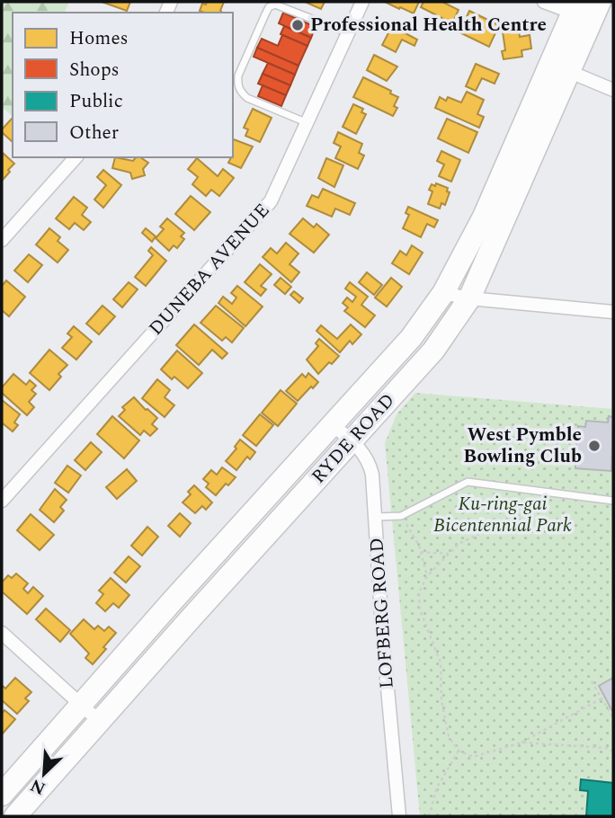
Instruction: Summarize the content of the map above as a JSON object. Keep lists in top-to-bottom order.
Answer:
{
  "streets": {
    "highway": ["RYDE ROAD"],
    "street": ["DUNEBA AVENUE", "LOFBERG ROAD"]
  },
  "crossings": [
    ["RYDE ROAD", "LOFBERG ROAD"]
  ],
  "parks": ["Ku-ring-gai Bicentennial Park"],
  "places": ["Professional Health Centre", "West Pymble Bowling Club"],
  "legend": [
    "Homes",
    "Shops",
    "Public",
    "Other"
  ],
  "north": "bottom left"
}
